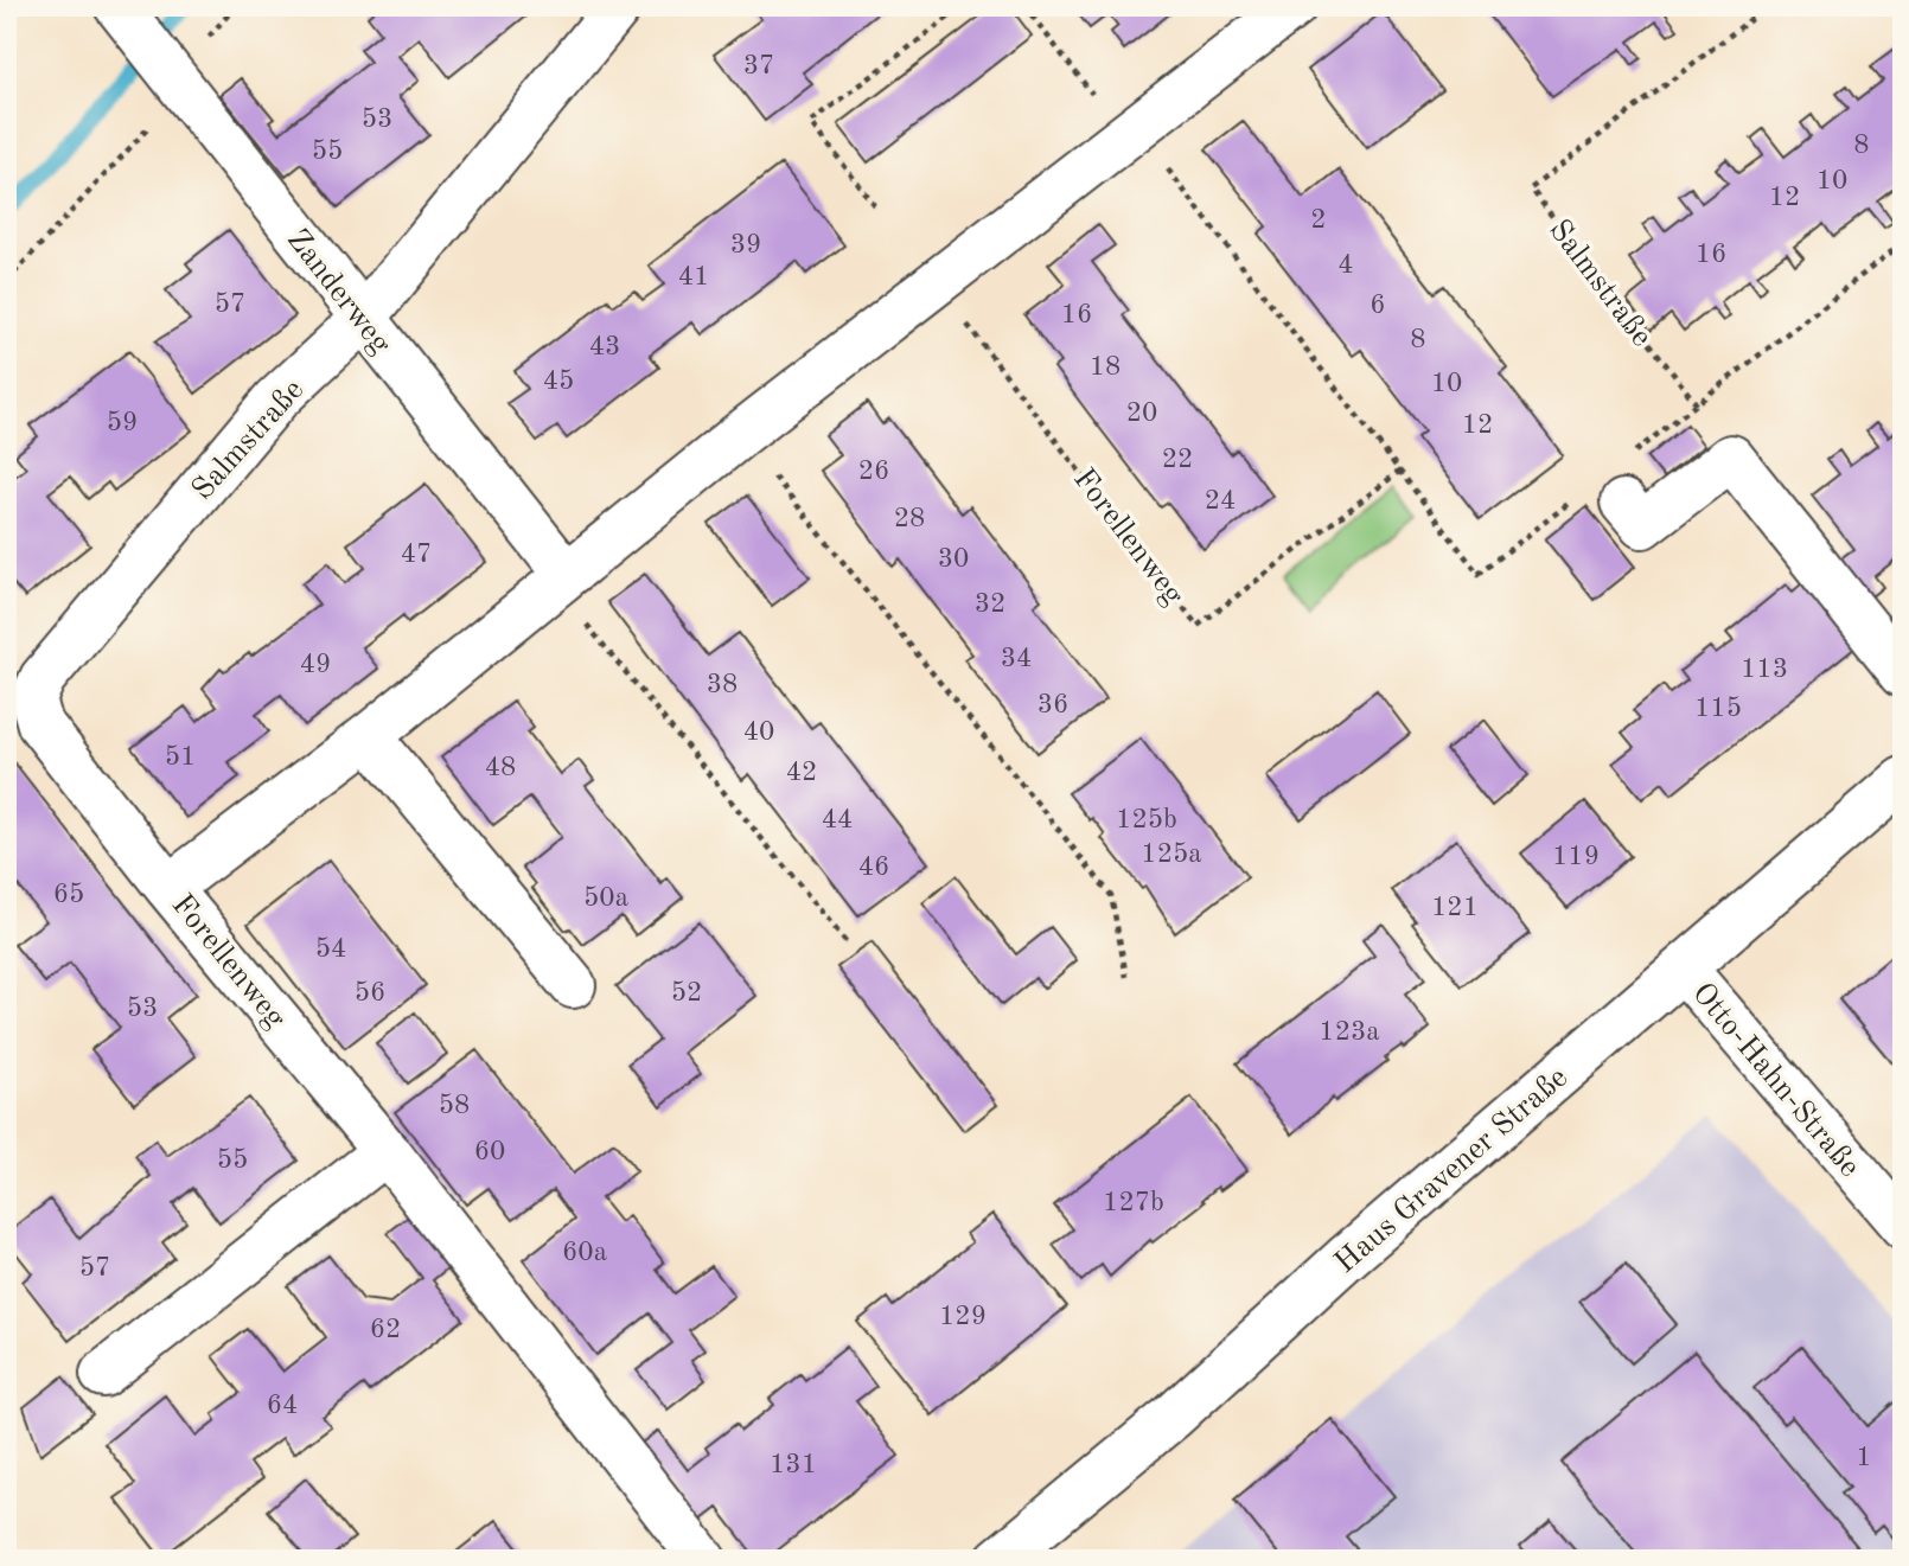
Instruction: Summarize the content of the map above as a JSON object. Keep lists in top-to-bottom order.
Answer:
{
  "streets": {
    "street": [
      "Salmstraße",
      "Zanderweg",
      "Forellenweg",
      "Otto-Hahn-Straße",
      "Haus Gravener Straße"
    ]
  },
  "crossings": [
    ["Salmstraße", "Zanderweg"],
    ["Salmstraße", "Forellenweg"],
    ["Zanderweg", "Forellenweg"],
    ["Otto-Hahn-Straße", "Haus Gravener Straße"]
  ],
  "house_numbers": [
    "37",
    "53",
    "8",
    "55",
    "10",
    "12",
    "2",
    "39",
    "16",
    "4",
    "41",
    "57",
    "6",
    "16",
    "8",
    "43",
    "18",
    "45",
    "10",
    "20",
    "59",
    "12",
    "22",
    "26",
    "24",
    "28",
    "47",
    "30",
    "32",
    "34",
    "49",
    "113",
    "38",
    "36",
    "115",
    "40",
    "51",
    "48",
    "42",
    "44",
    "125b",
    "125a",
    "119",
    "46",
    "65",
    "50a",
    "121",
    "54",
    "56",
    "52",
    "53",
    "123a",
    "58",
    "60",
    "55",
    "127b",
    "60a",
    "57",
    "129",
    "62",
    "64",
    "1",
    "131"
  ]
}
